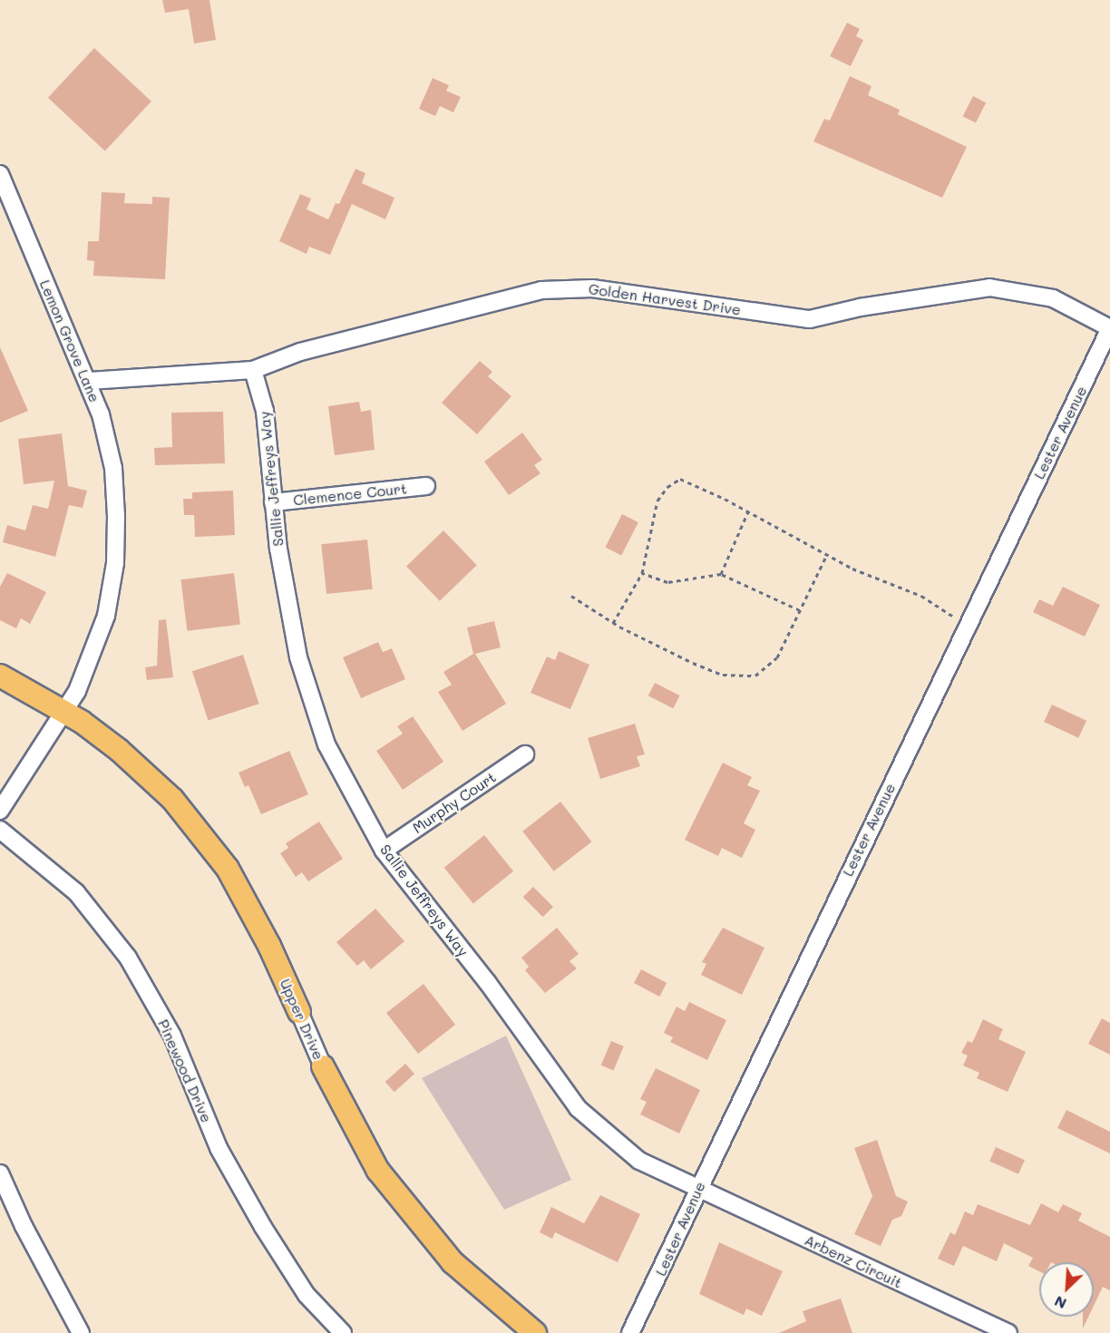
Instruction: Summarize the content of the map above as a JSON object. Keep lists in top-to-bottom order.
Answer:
{
  "streets": {
    "main road": ["Upper Drive"],
    "street": [
      "Golden Harvest Drive",
      "Lemon Grove Lane",
      "Lester Avenue",
      "Sallie Jeffreys Way",
      "Clemence Court",
      "Murphy Court",
      "Pinewood Drive",
      "Arbenz Circuit"
    ]
  },
  "crossings": [
    ["Golden Harvest Drive", "Lemon Grove Lane"],
    ["Golden Harvest Drive", "Lester Avenue"],
    ["Golden Harvest Drive", "Sallie Jeffreys Way"],
    ["Lemon Grove Lane", "Upper Drive"],
    ["Lester Avenue", "Sallie Jeffreys Way"],
    ["Lester Avenue", "Arbenz Circuit"],
    ["Sallie Jeffreys Way", "Clemence Court"],
    ["Sallie Jeffreys Way", "Murphy Court"],
    ["Sallie Jeffreys Way", "Arbenz Circuit"]
  ],
  "north": "bottom left"
}
